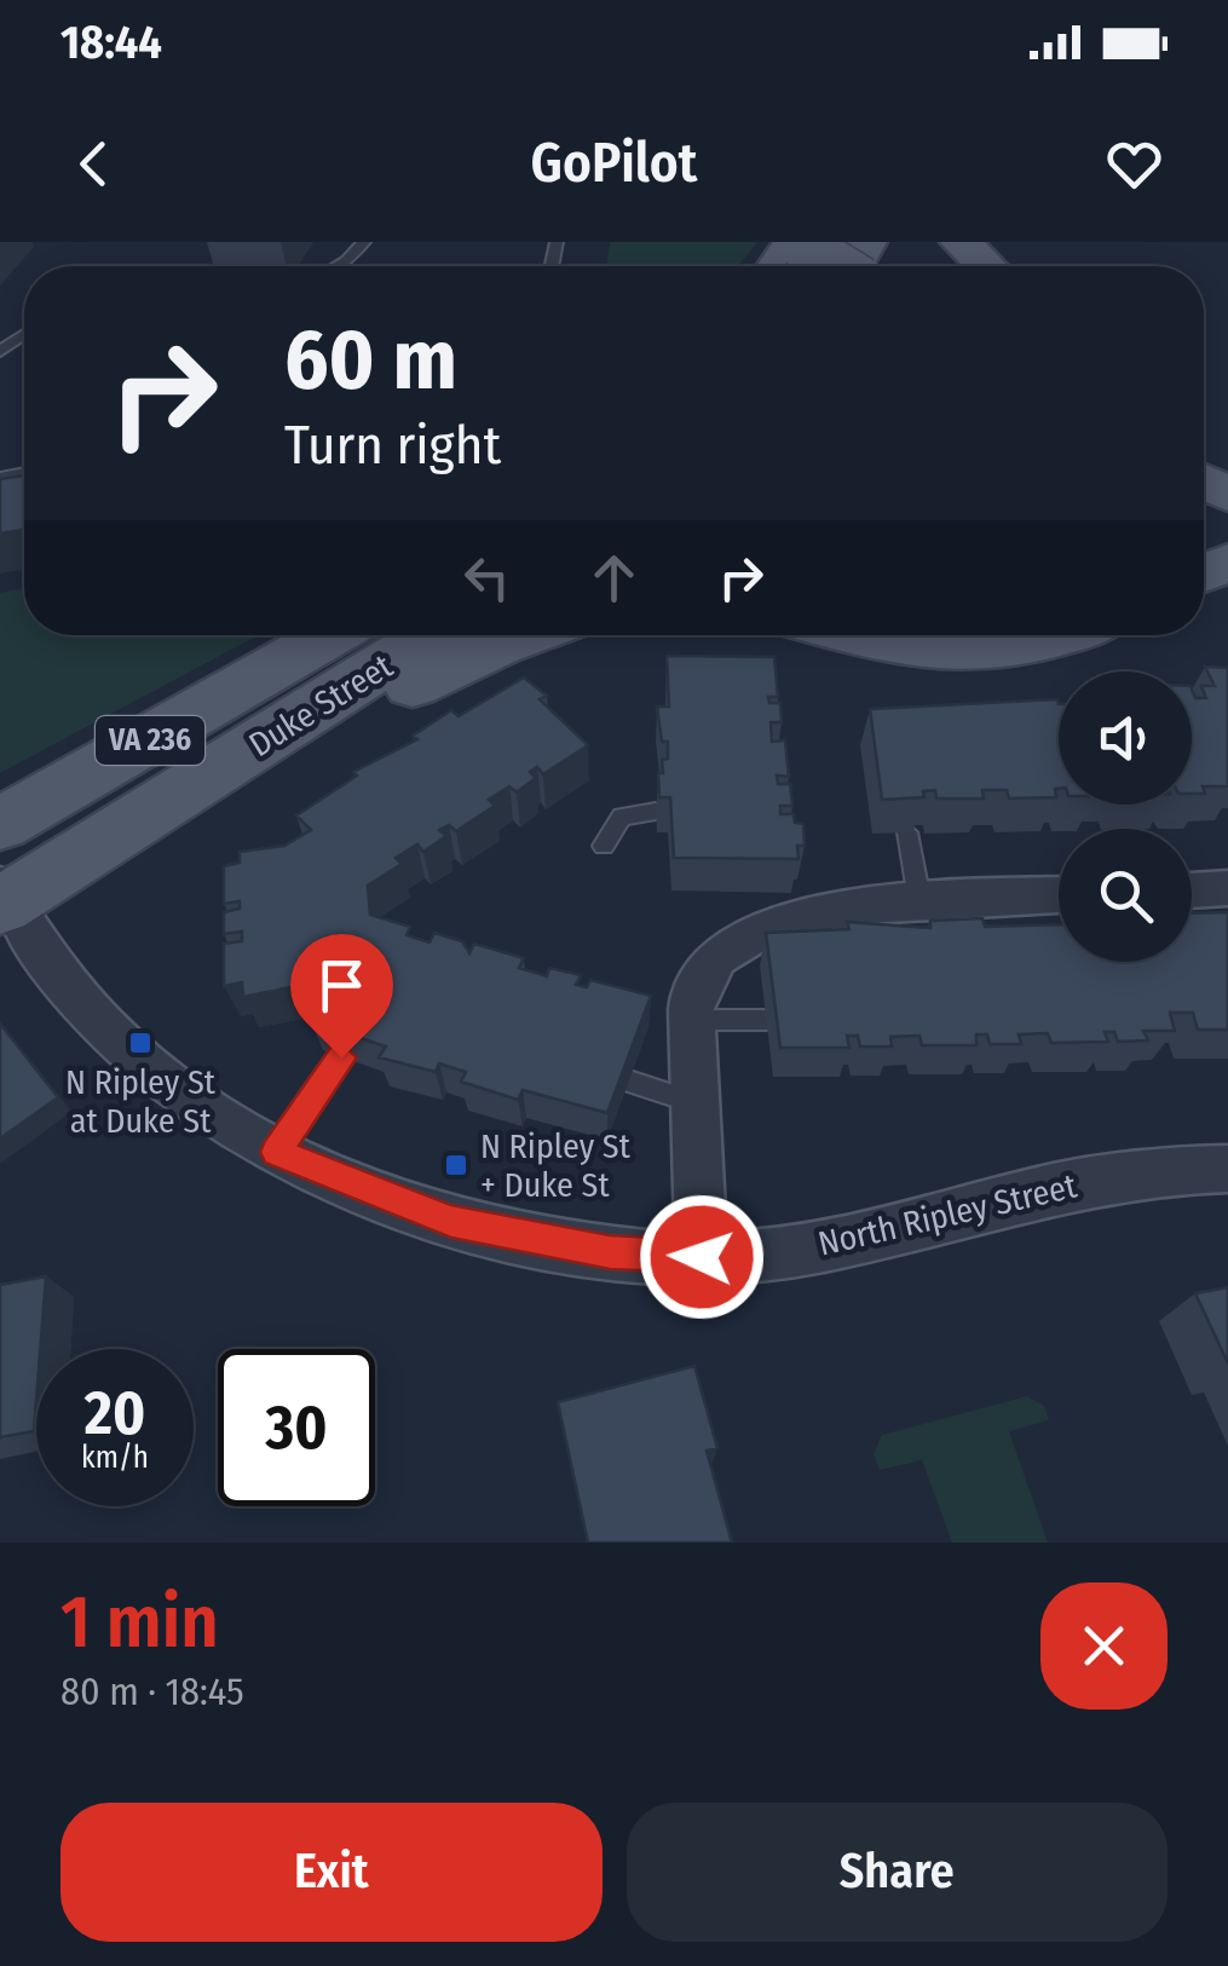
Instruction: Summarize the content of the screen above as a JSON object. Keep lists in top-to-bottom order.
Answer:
{
  "streets": {
    "main road": ["Duke Street", "VA 236"],
    "street": ["North Ripley Street"]
  },
  "crossings": [
    ["Duke Street", "North Ripley Street"]
  ],
  "places": {
    "transit": ["N Ripley St at Duke St", "N Ripley St + Duke St"]
  },
  "page": {
    "status": "18:44",
    "header": "GoPilot",
    "turn": ["60 m", "Turn right"],
    "speed": "20 km/h",
    "limit": "30",
    "heading": ["1 min", "80 m · 18:45"],
    "buttons": ["Exit", "Share"]
  }
}
